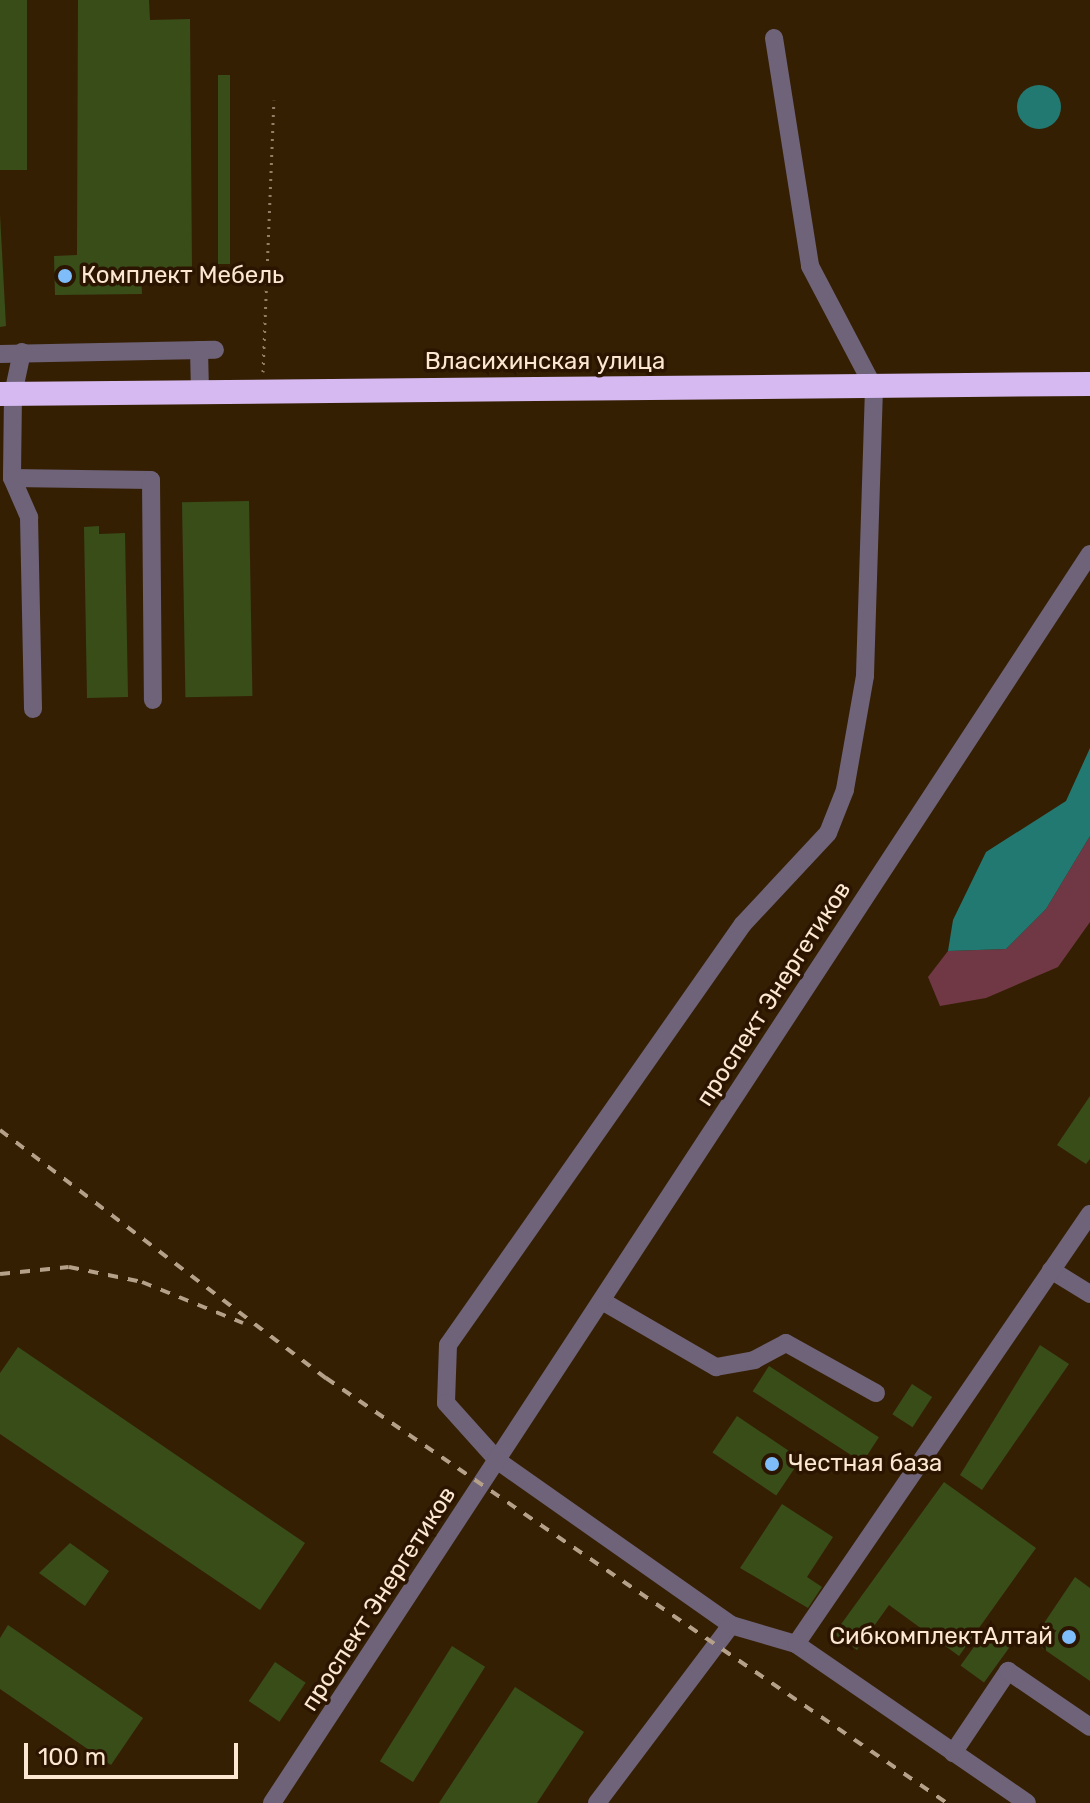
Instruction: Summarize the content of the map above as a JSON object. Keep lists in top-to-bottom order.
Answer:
{
  "streets": {
    "highway": ["Власихинская улица"],
    "street": ["проспект Энергетиков"]
  },
  "places": ["Комплект Мебель", "Честная база", "СибкомплектАлтай"],
  "scale_bar": "100 m"
}
